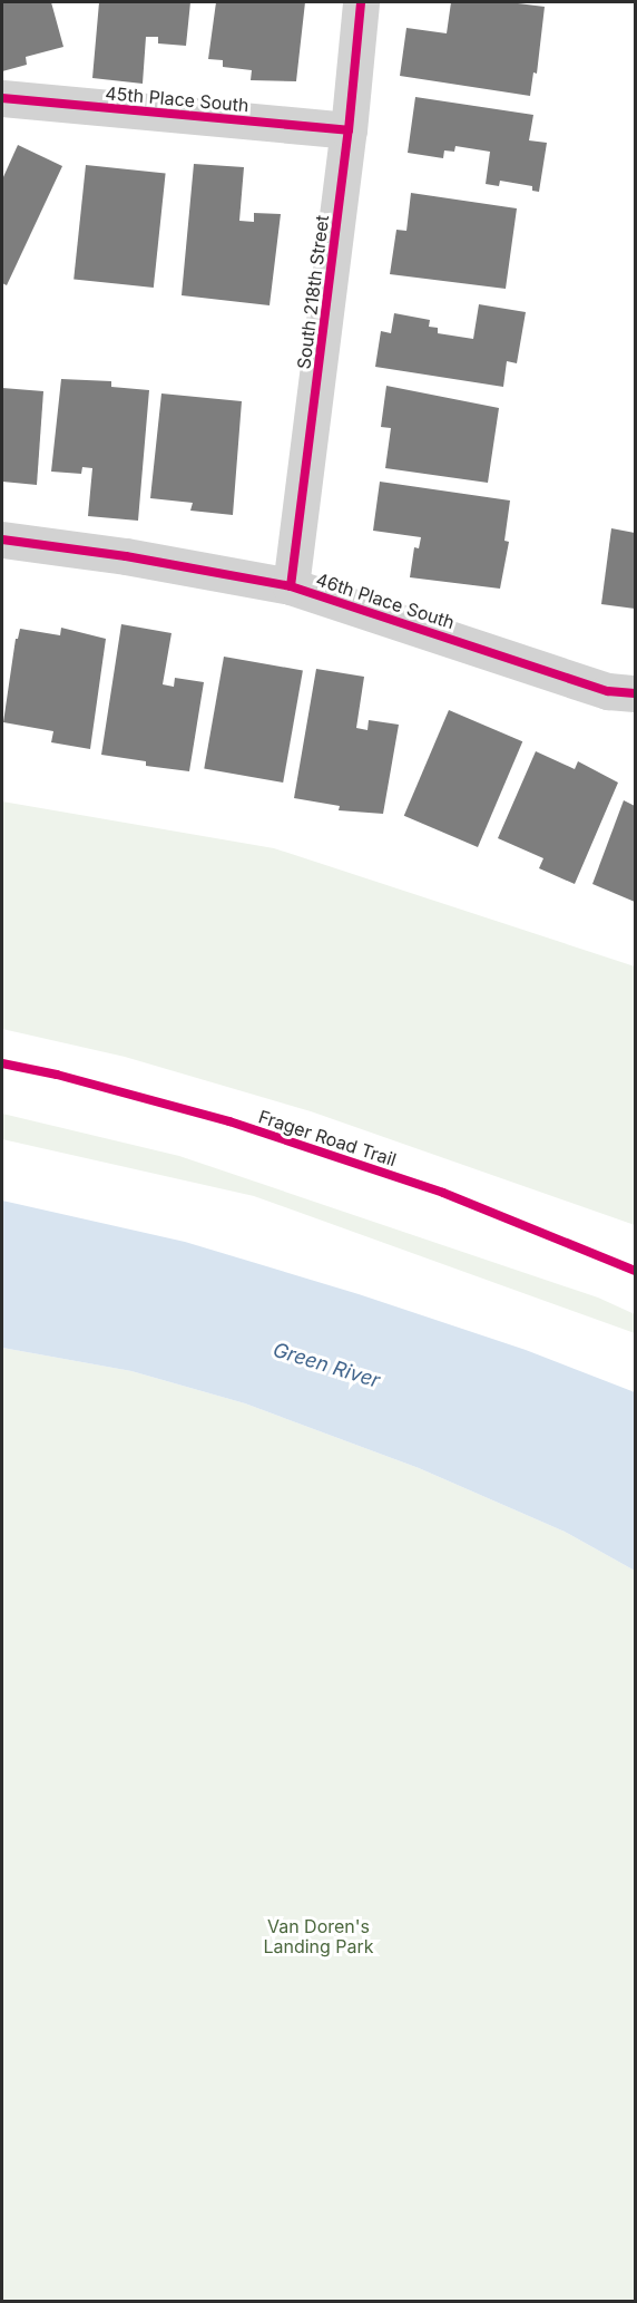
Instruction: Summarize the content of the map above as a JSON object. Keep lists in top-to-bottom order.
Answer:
{
  "streets": {
    "street": ["45th Place South", "South 218th Street", "46th Place South"],
    "cycle path": ["Frager Road Trail"]
  },
  "crossings": [
    ["45th Place South", "South 218th Street"],
    ["South 218th Street", "46th Place South"]
  ],
  "water": ["Green River"],
  "parks": ["Van Doren's Landing Park"]
}
